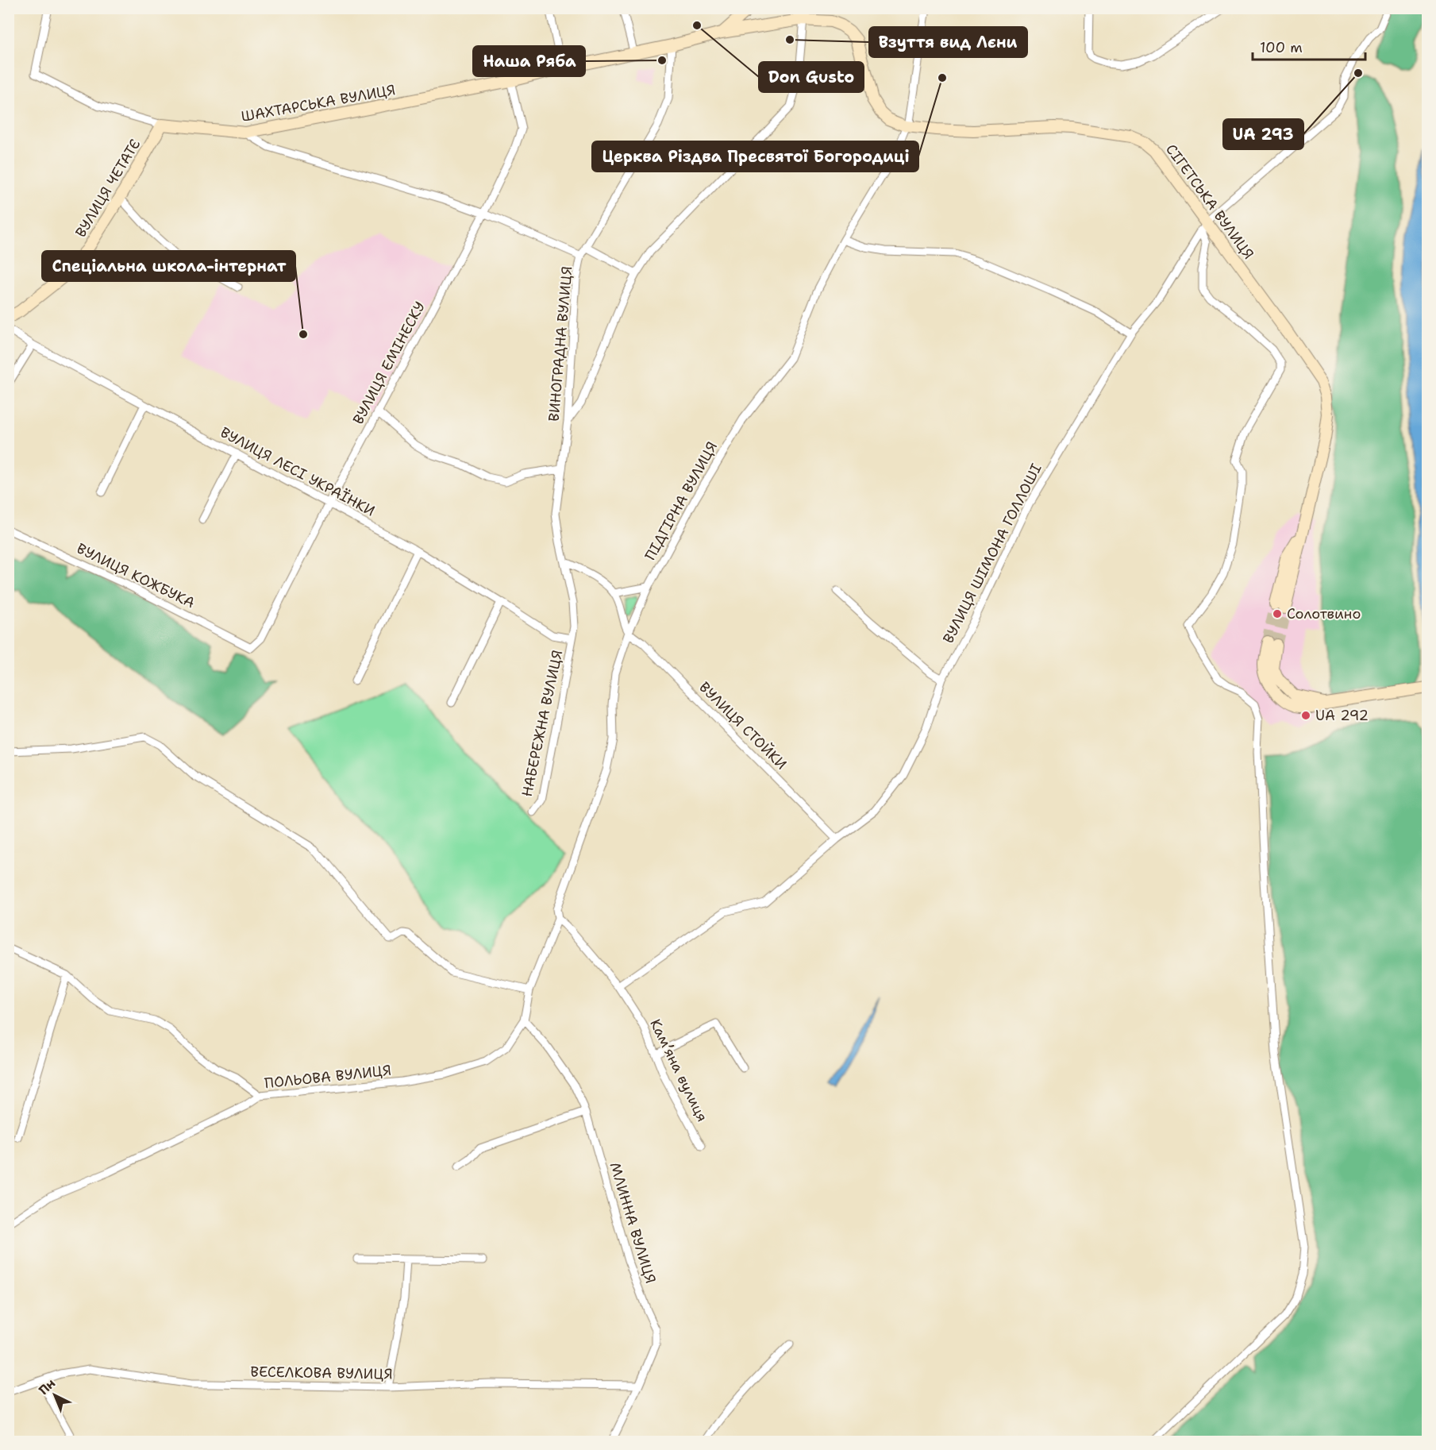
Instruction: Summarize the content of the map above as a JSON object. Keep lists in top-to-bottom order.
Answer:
{
  "streets": {
    "street": [
      "ШАХТАРСЬКА ВУЛИЦЯ",
      "ВУЛИЦЯ ЧЕТАТЄ",
      "СІГЕТСЬКА ВУЛИЦЯ",
      "ВИНОГРАДНА ВУЛИЦЯ",
      "ВУЛИЦЯ ЕМІНЕСКУ",
      "ВУЛИЦЯ ЛЕСІ УКРАЇНКИ",
      "ПІДГІРНА ВУЛИЦЯ",
      "ВУЛИЦЯ ШІМОНА ГОЛЛОШІ",
      "ВУЛИЦЯ КОЖБУКА",
      "НАБЕРЕЖНА ВУЛИЦЯ",
      "ВУЛИЦЯ СТОЙКИ",
      "Камʼяна вулиця",
      "ПОЛЬОВА ВУЛИЦЯ",
      "МЛИННА ВУЛИЦЯ",
      "ВЕСЕЛКОВА ВУЛИЦЯ"
    ]
  },
  "crossings": [
    ["ШАХТАРСЬКА ВУЛИЦЯ", "ВУЛИЦЯ ЧЕТАТЄ"],
    ["ШАХТАРСЬКА ВУЛИЦЯ", "СІГЕТСЬКА ВУЛИЦЯ"],
    ["ШАХТАРСЬКА ВУЛИЦЯ", "ВИНОГРАДНА ВУЛИЦЯ"],
    ["ШАХТАРСЬКА ВУЛИЦЯ", "ВУЛИЦЯ ЕМІНЕСКУ"],
    ["СІГЕТСЬКА ВУЛИЦЯ", "ВУЛИЦЯ ЕМІНЕСКУ"],
    ["СІГЕТСЬКА ВУЛИЦЯ", "ПІДГІРНА ВУЛИЦЯ"],
    ["СІГЕТСЬКА ВУЛИЦЯ", "ВУЛИЦЯ ШІМОНА ГОЛЛОШІ"],
    ["ВИНОГРАДНА ВУЛИЦЯ", "ВУЛИЦЯ ЕМІНЕСКУ"],
    ["ВИНОГРАДНА ВУЛИЦЯ", "ВУЛИЦЯ ЛЕСІ УКРАЇНКИ"],
    ["ВИНОГРАДНА ВУЛИЦЯ", "НАБЕРЕЖНА ВУЛИЦЯ"],
    ["ВУЛИЦЯ ЕМІНЕСКУ", "ВУЛИЦЯ ЛЕСІ УКРАЇНКИ"],
    ["ВУЛИЦЯ ЕМІНЕСКУ", "ВУЛИЦЯ КОЖБУКА"],
    ["ВУЛИЦЯ ЛЕСІ УКРАЇНКИ", "НАБЕРЕЖНА ВУЛИЦЯ"],
    ["ПІДГІРНА ВУЛИЦЯ", "ВУЛИЦЯ СТОЙКИ"],
    ["ПІДГІРНА ВУЛИЦЯ", "Камʼяна вулиця"],
    ["ПІДГІРНА ВУЛИЦЯ", "ПОЛЬОВА ВУЛИЦЯ"],
    ["ВУЛИЦЯ ШІМОНА ГОЛЛОШІ", "ВУЛИЦЯ СТОЙКИ"],
    ["ВУЛИЦЯ ШІМОНА ГОЛЛОШІ", "Камʼяна вулиця"],
    ["Камʼяна вулиця", "ПОЛЬОВА ВУЛИЦЯ"],
    ["ПОЛЬОВА ВУЛИЦЯ", "МЛИННА ВУЛИЦЯ"],
    ["МЛИННА ВУЛИЦЯ", "ВЕСЕЛКОВА ВУЛИЦЯ"]
  ],
  "places": [
    "Don Gusto",
    "Взуття вид Лєни",
    "Наша Ряба",
    "UA 293",
    "Церква Різдва Пресвятої Богородиці",
    "Спеціальна школа-інтернат",
    "Солотвино",
    "UA 292"
  ],
  "scale_bar": "100 m",
  "north": "top left"
}
